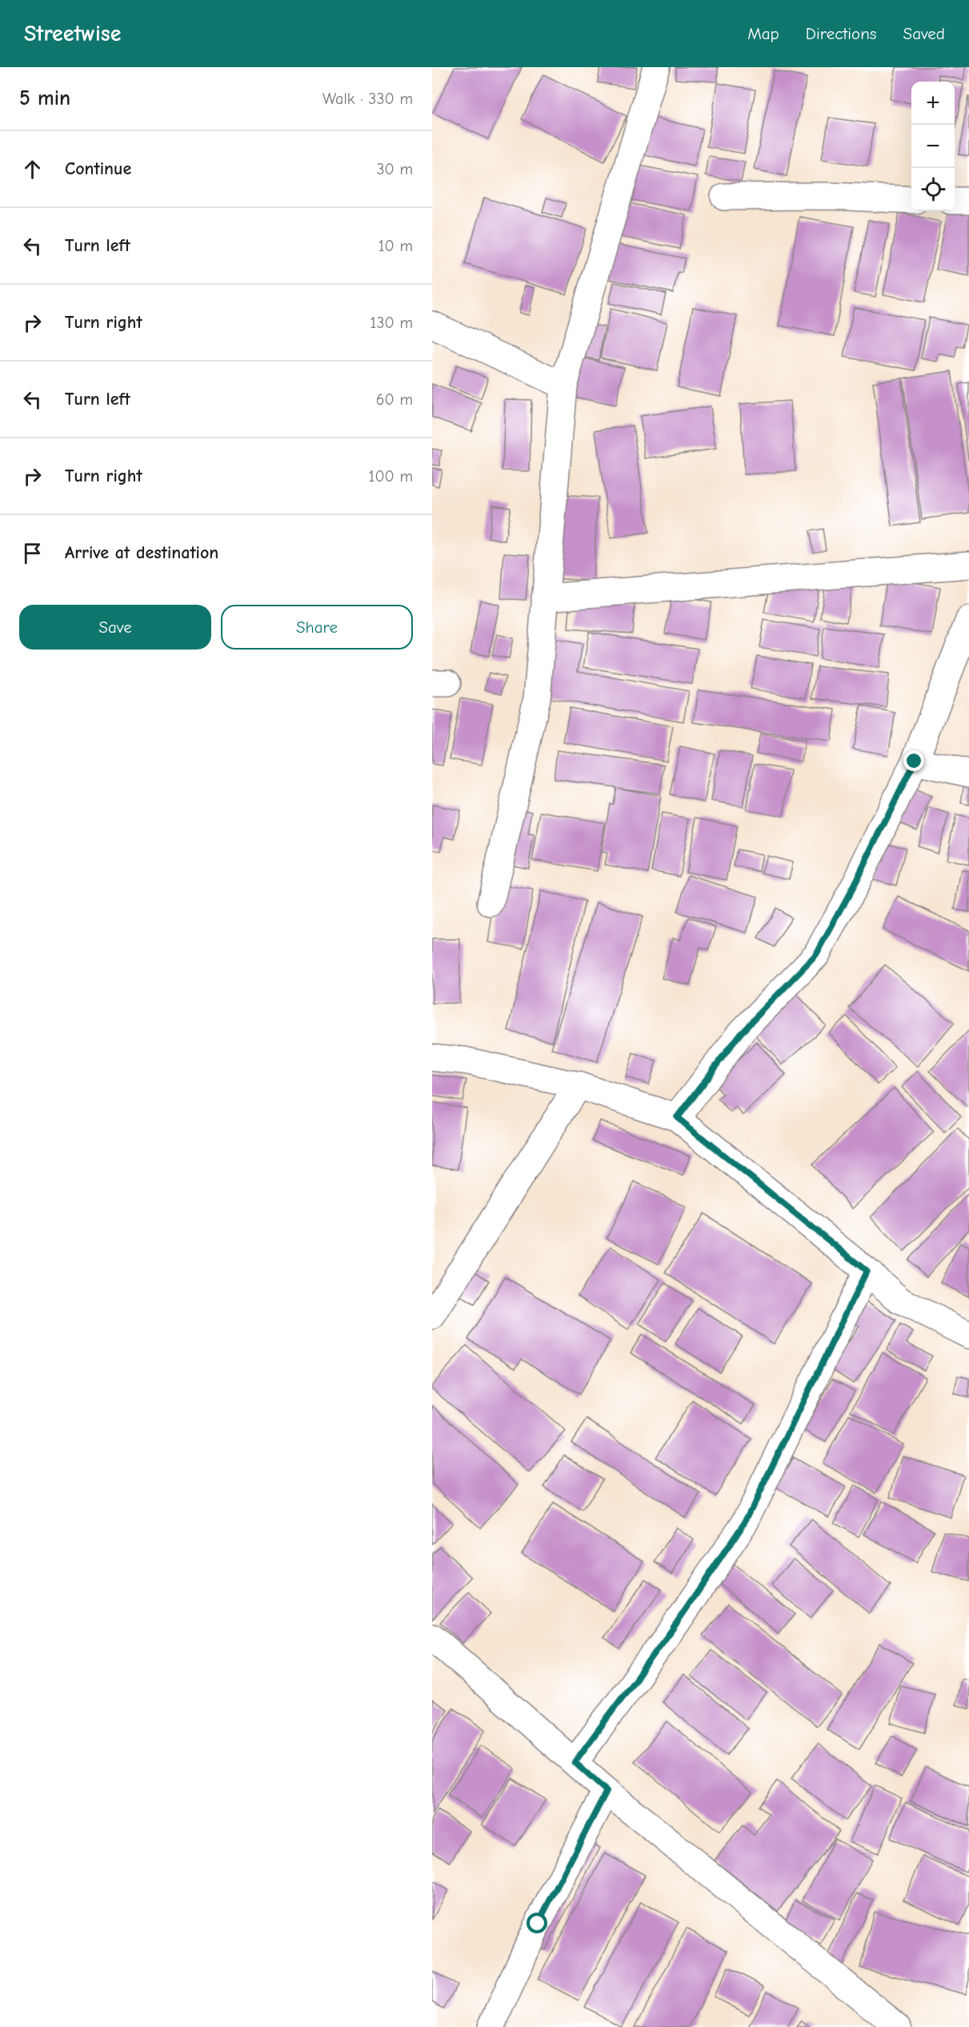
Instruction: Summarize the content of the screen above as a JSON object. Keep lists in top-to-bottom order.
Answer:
{
  "page": {
    "header": "Streetwise",
    "nav": ["Map", "Directions", "Saved"],
    "heading": ["5 min", "Walk · 330 m"],
    "map_buttons": ["+", "−"],
    "list": [
      ["Continue", "30 m"],
      ["Turn left", "10 m"],
      ["Turn right", "130 m"],
      ["Turn left", "60 m"],
      ["Turn right", "100 m"],
      "Arrive at destination"
    ],
    "buttons": ["Save", "Share"]
  }
}
